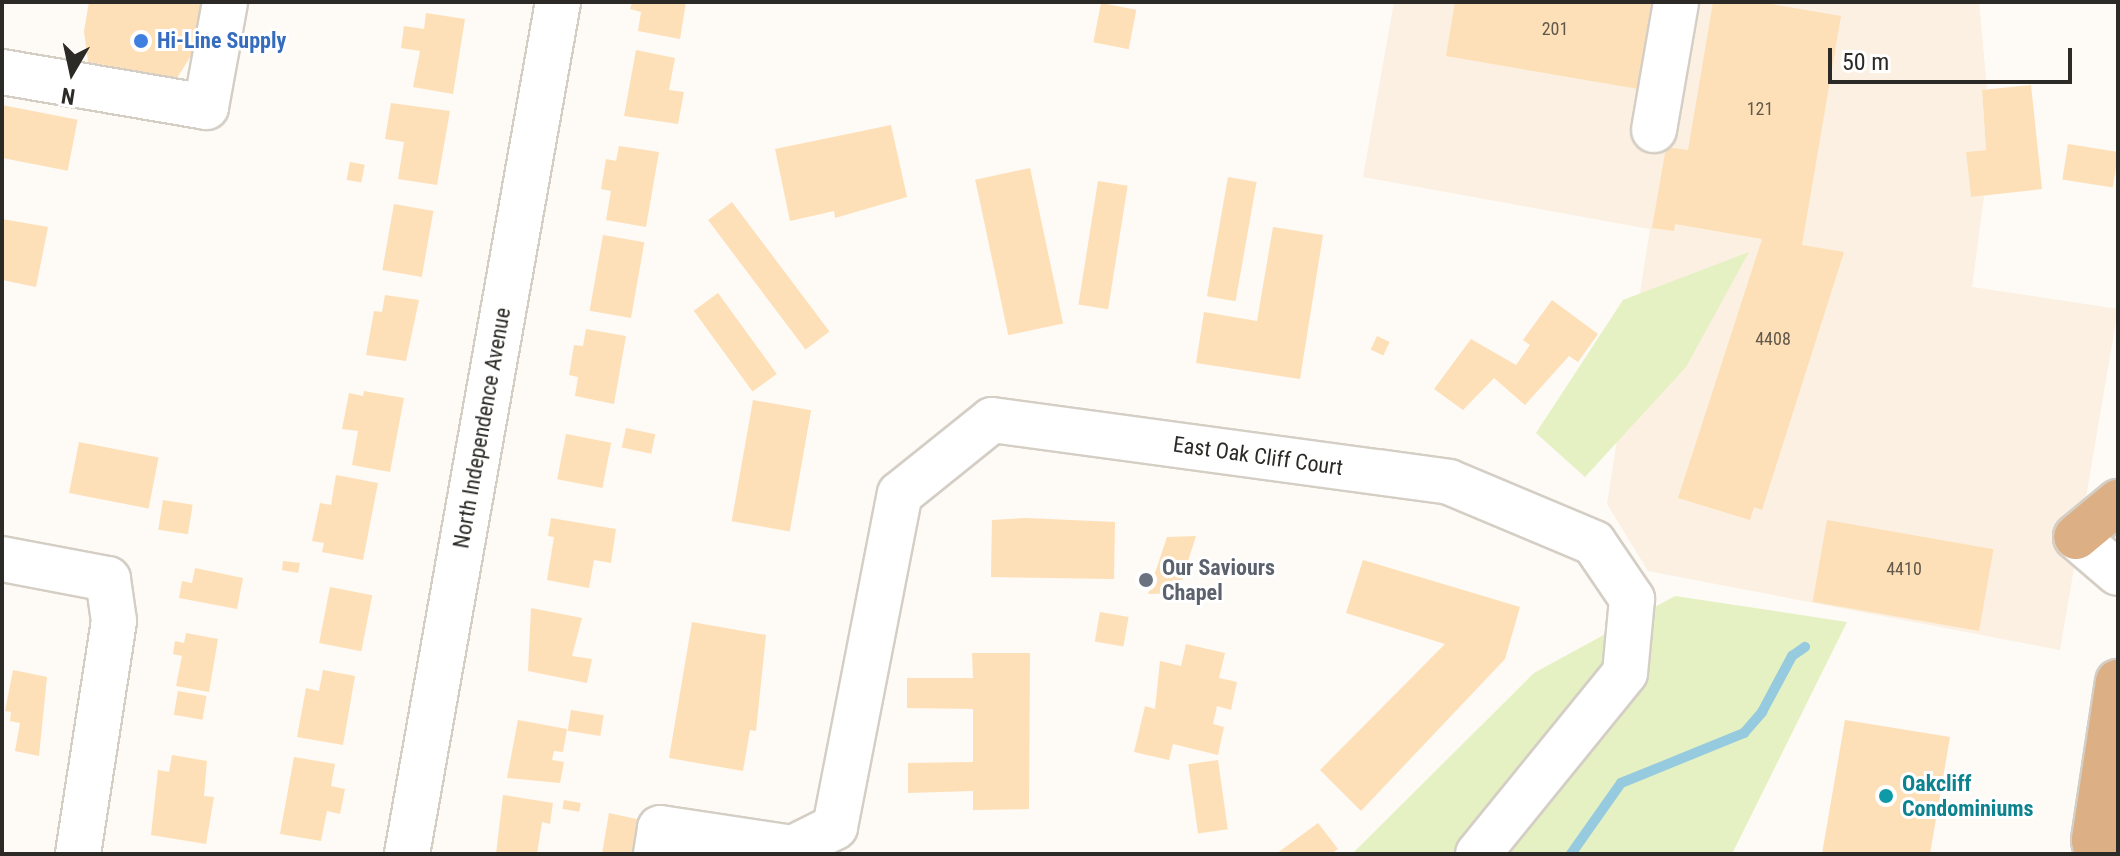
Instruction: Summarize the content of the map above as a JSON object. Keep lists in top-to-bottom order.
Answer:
{
  "streets": {
    "street": ["North Independence Avenue", "East Oak Cliff Court"]
  },
  "places": ["Hi-Line Supply", "Our Saviours Chapel", "Oakcliff Condominiums"],
  "house_numbers": [
    "201",
    "121",
    "4408",
    "4410"
  ],
  "scale_bar": "50 m",
  "north": "bottom"
}
